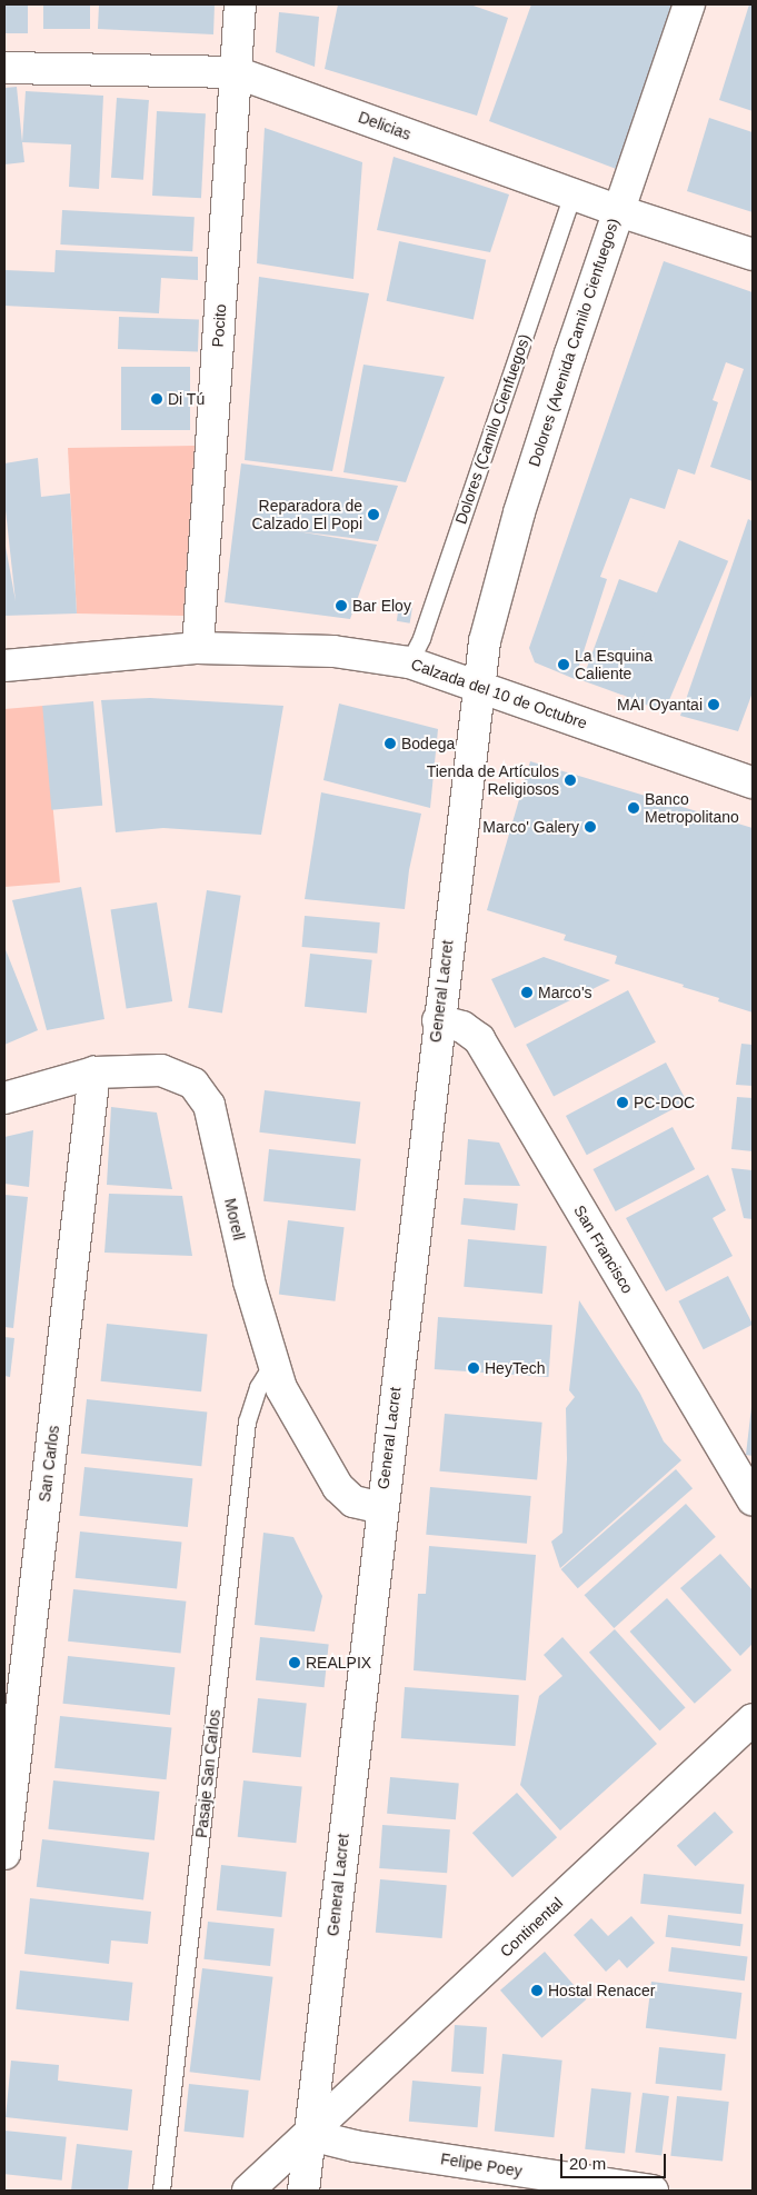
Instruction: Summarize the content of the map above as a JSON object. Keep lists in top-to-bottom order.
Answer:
{
  "streets": {
    "street": [
      "Delicias",
      "Pocito",
      "Dolores (Avenida Camilo Cienfuegos)",
      "Calzada del 10 de Octubre",
      "General Lacret",
      "Morell",
      "San Francisco",
      "San Carlos",
      "Continental",
      "Felipe Poey"
    ],
    "lane": ["Dolores (Camilo Cienfuegos)", "Pasaje San Carlos"]
  },
  "crossings": [
    ["Delicias", "Pocito"],
    ["Delicias", "Dolores (Avenida Camilo Cienfuegos)"],
    ["Delicias", "Dolores (Camilo Cienfuegos)"],
    ["Pocito", "Calzada del 10 de Octubre"],
    ["Dolores (Avenida Camilo Cienfuegos)", "Calzada del 10 de Octubre"],
    ["Dolores (Avenida Camilo Cienfuegos)", "General Lacret"],
    ["Dolores (Camilo Cienfuegos)", "Calzada del 10 de Octubre"],
    ["Calzada del 10 de Octubre", "General Lacret"],
    ["General Lacret", "Morell"],
    ["General Lacret", "San Francisco"],
    ["General Lacret", "Continental"],
    ["General Lacret", "Felipe Poey"],
    ["Morell", "San Carlos"],
    ["Morell", "Pasaje San Carlos"],
    ["Continental", "Felipe Poey"]
  ],
  "places": [
    "Di Tú",
    "Reparadora de Calzado El Popi",
    "Bar Eloy",
    "La Esquina Caliente",
    "MAI Oyantai",
    "Bodega",
    "Tienda de Artículos Religiosos",
    "Banco Metropolitano",
    "Marco' Galery",
    "Marco's",
    "PC-DOC",
    "HeyTech",
    "REALPIX",
    "Hostal Renacer"
  ],
  "scale_bar": "20 m"
}
